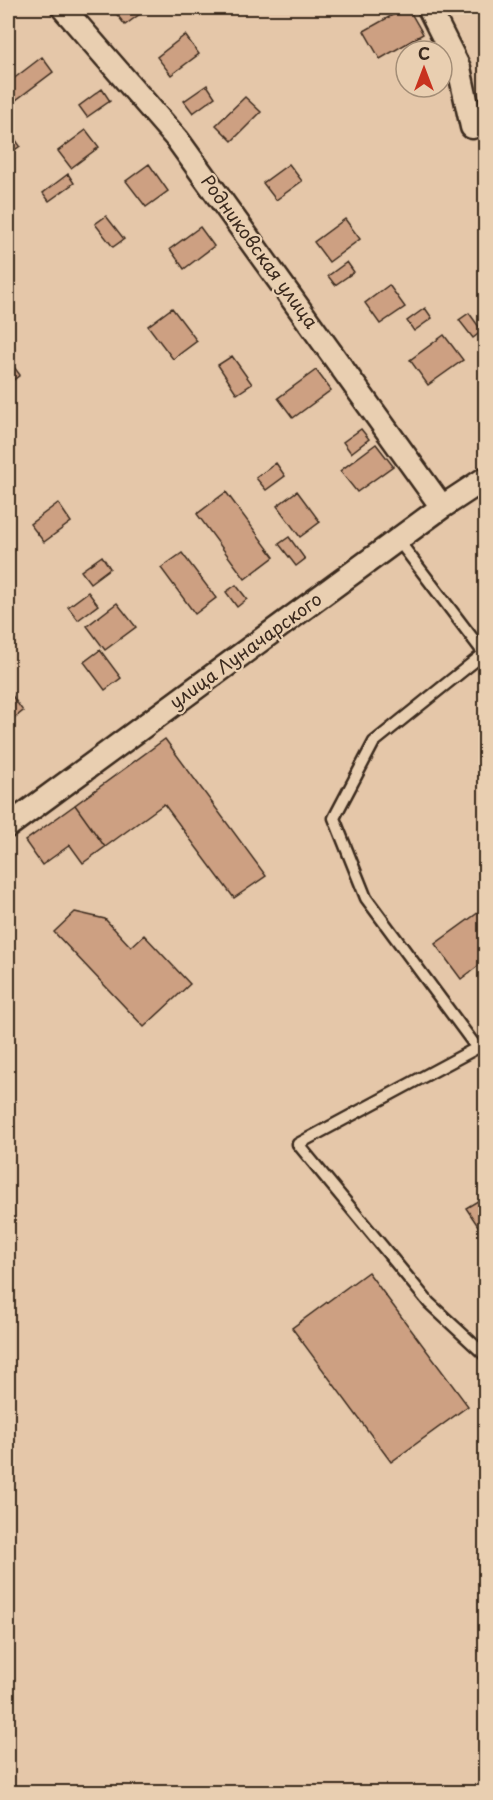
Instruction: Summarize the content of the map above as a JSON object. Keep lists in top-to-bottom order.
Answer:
{
  "streets": {
    "street": ["Родниковская улица", "улица Луначарского"]
  },
  "crossings": [
    ["Родниковская улица", "улица Луначарского"]
  ],
  "north": "top"
}
